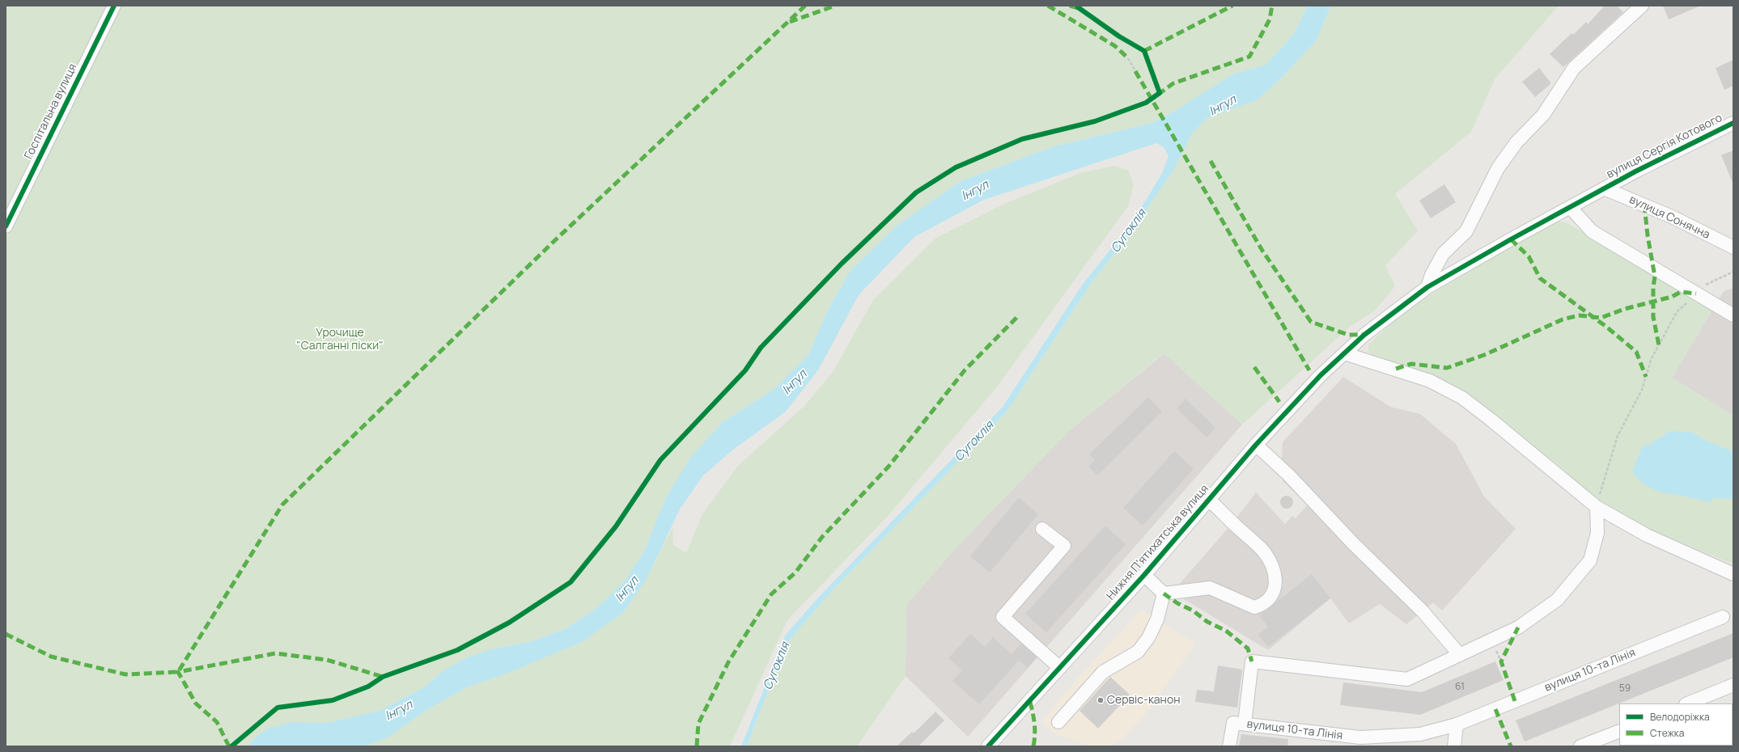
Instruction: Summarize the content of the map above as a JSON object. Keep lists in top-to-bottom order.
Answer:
{
  "streets": {
    "street": [
      "Госпітальна вулиця",
      "вулиця Сергія Котового",
      "вулиця Сонячна",
      "Нижня Пʼятихатська вулиця",
      "вулиця 10-та Лінія"
    ]
  },
  "crossings": [
    ["вулиця Сергія Котового", "вулиця Сонячна"],
    ["вулиця Сергія Котового", "Нижня Пʼятихатська вулиця"]
  ],
  "water": ["Інгул", "Сугоклія"],
  "parks": ["Урочище \"Салганні піски\""],
  "places": ["Сервіс-канон"],
  "house_numbers": ["61", "59"],
  "legend": ["Велодоріжка", "Стежка"]
}
